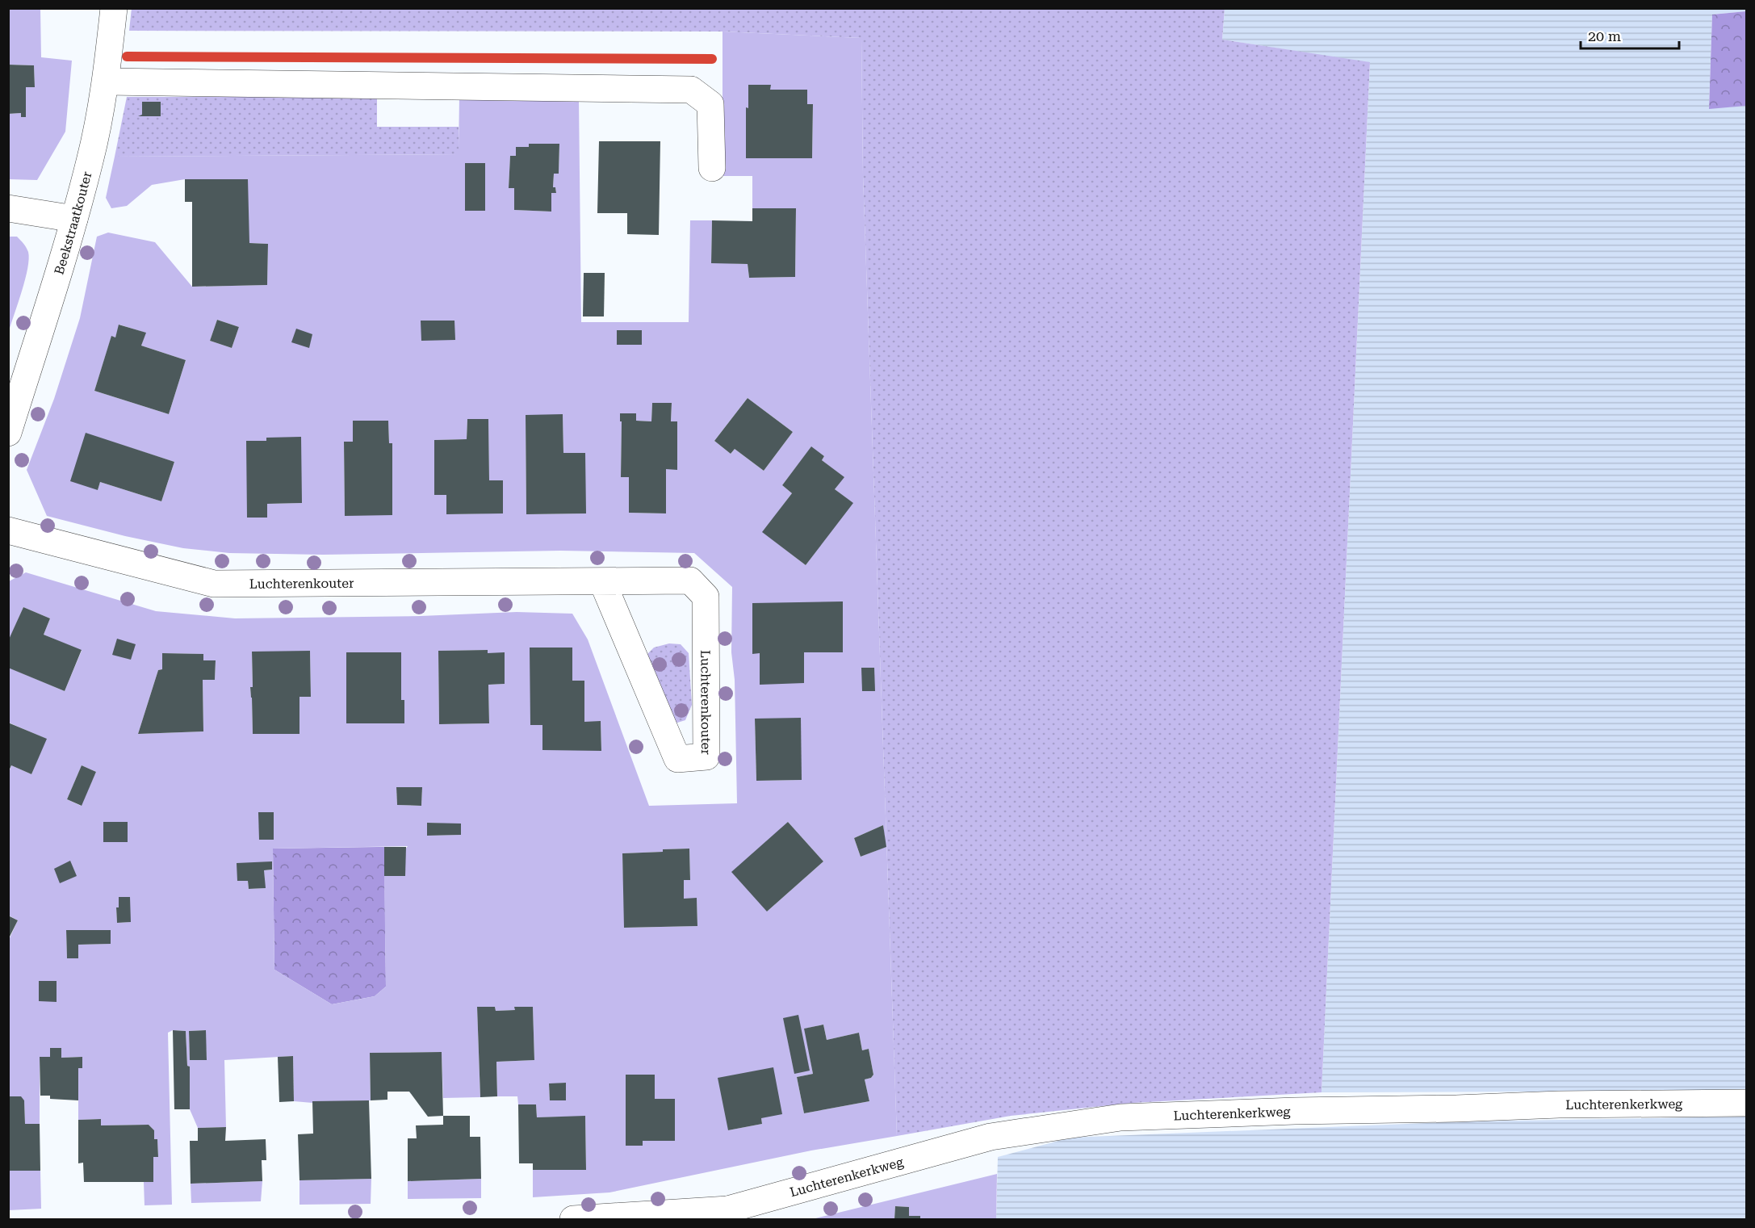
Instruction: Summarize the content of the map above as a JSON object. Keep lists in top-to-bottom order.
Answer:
{
  "streets": {
    "street": ["Beekstraatkouter", "Luchterenkouter", "Luchterenkerkweg"]
  },
  "scale_bar": "20 m"
}
